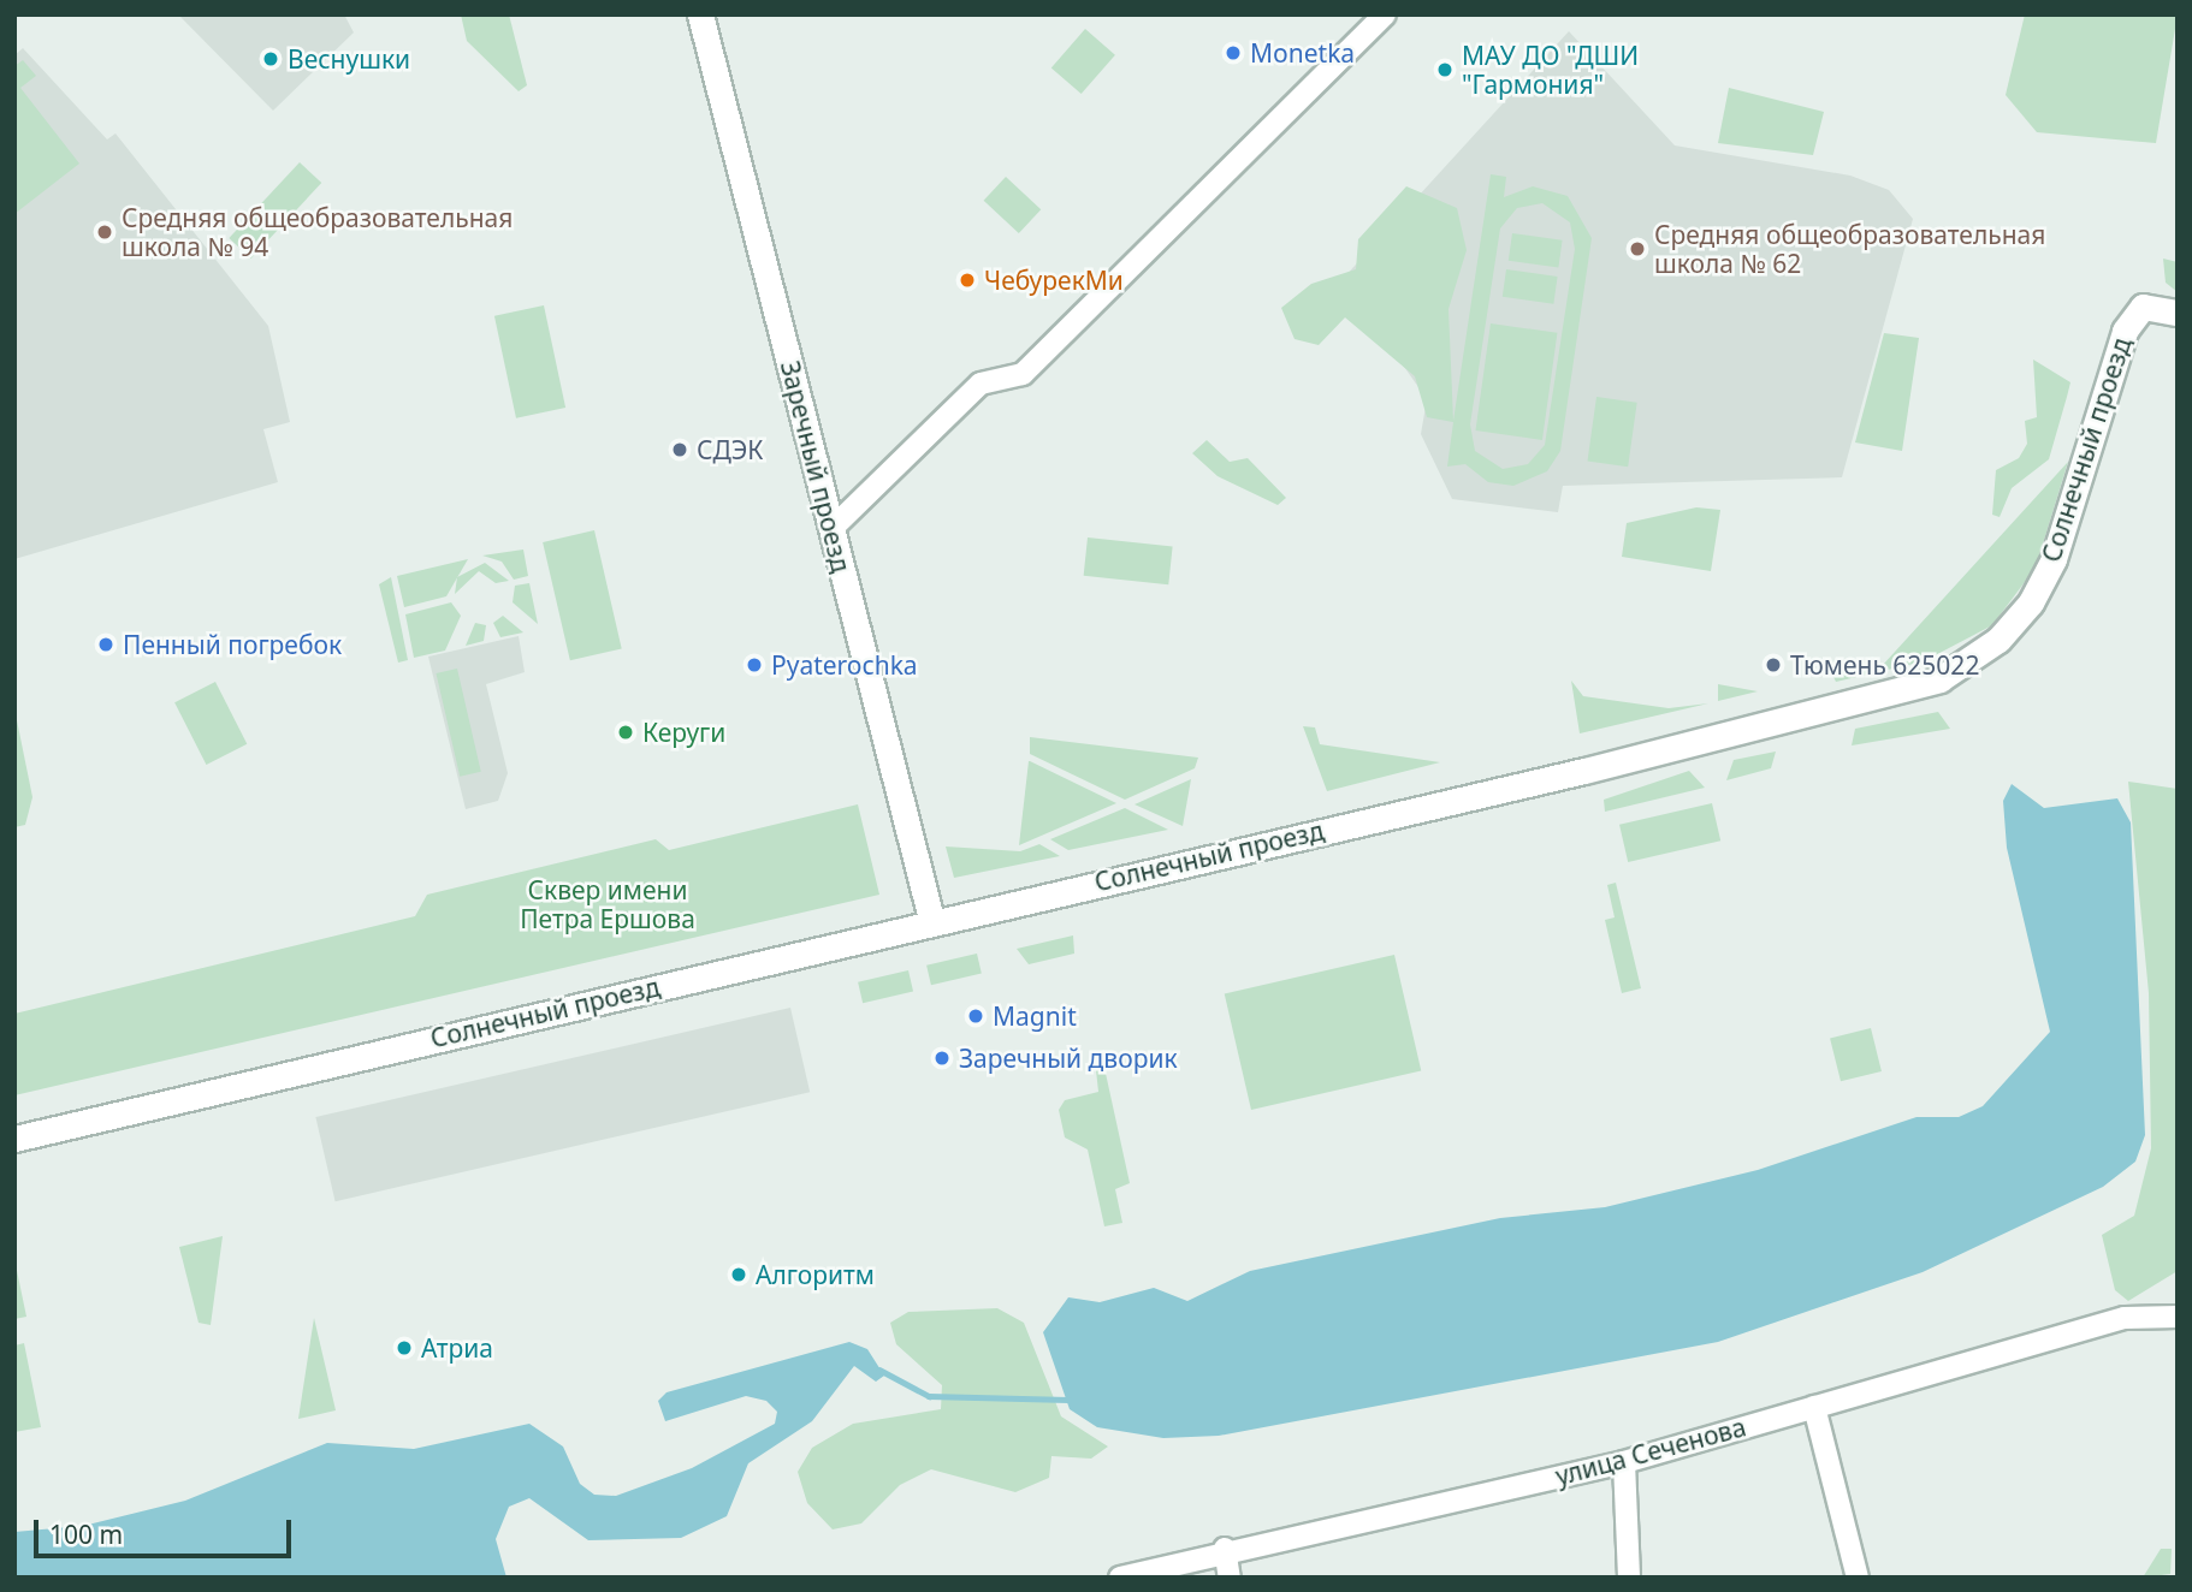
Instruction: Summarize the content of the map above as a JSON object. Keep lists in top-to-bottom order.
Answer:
{
  "streets": {
    "street": ["Солнечный проезд", "Заречный проезд", "улица Сеченова"]
  },
  "crossings": [
    ["Солнечный проезд", "Заречный проезд"]
  ],
  "parks": ["Сквер имени Петра Ершова"],
  "places": [
    "Monetka",
    "Веснушки",
    "МАУ ДО \"ДШИ \"Гармония\"",
    "Средняя общеобразовательная школа № 94",
    "Средняя общеобразовательная школа № 62",
    "ЧебурекМи",
    "СДЭК",
    "Пенный погребок",
    "Pyaterochka",
    "Тюмень 625022",
    "Керуги",
    "Magnit",
    "Заречный дворик",
    "Алгоритм",
    "Атриа"
  ],
  "scale_bar": "100 m"
}
